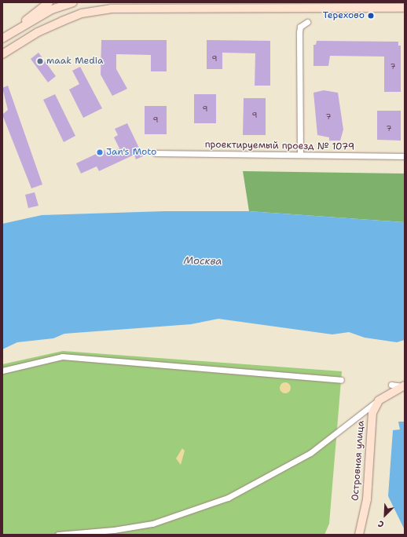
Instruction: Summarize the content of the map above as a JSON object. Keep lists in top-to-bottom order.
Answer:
{
  "streets": {
    "main road": ["Островная улица"],
    "street": ["проектируемый проезд № 1079"]
  },
  "water": ["Москва"],
  "places": ["Терехово", "maak Media", "Jan's Moto"],
  "house_numbers": [
    "9",
    "7",
    "9",
    "9",
    "7",
    "9",
    "7"
  ],
  "north": "bottom left"
}
